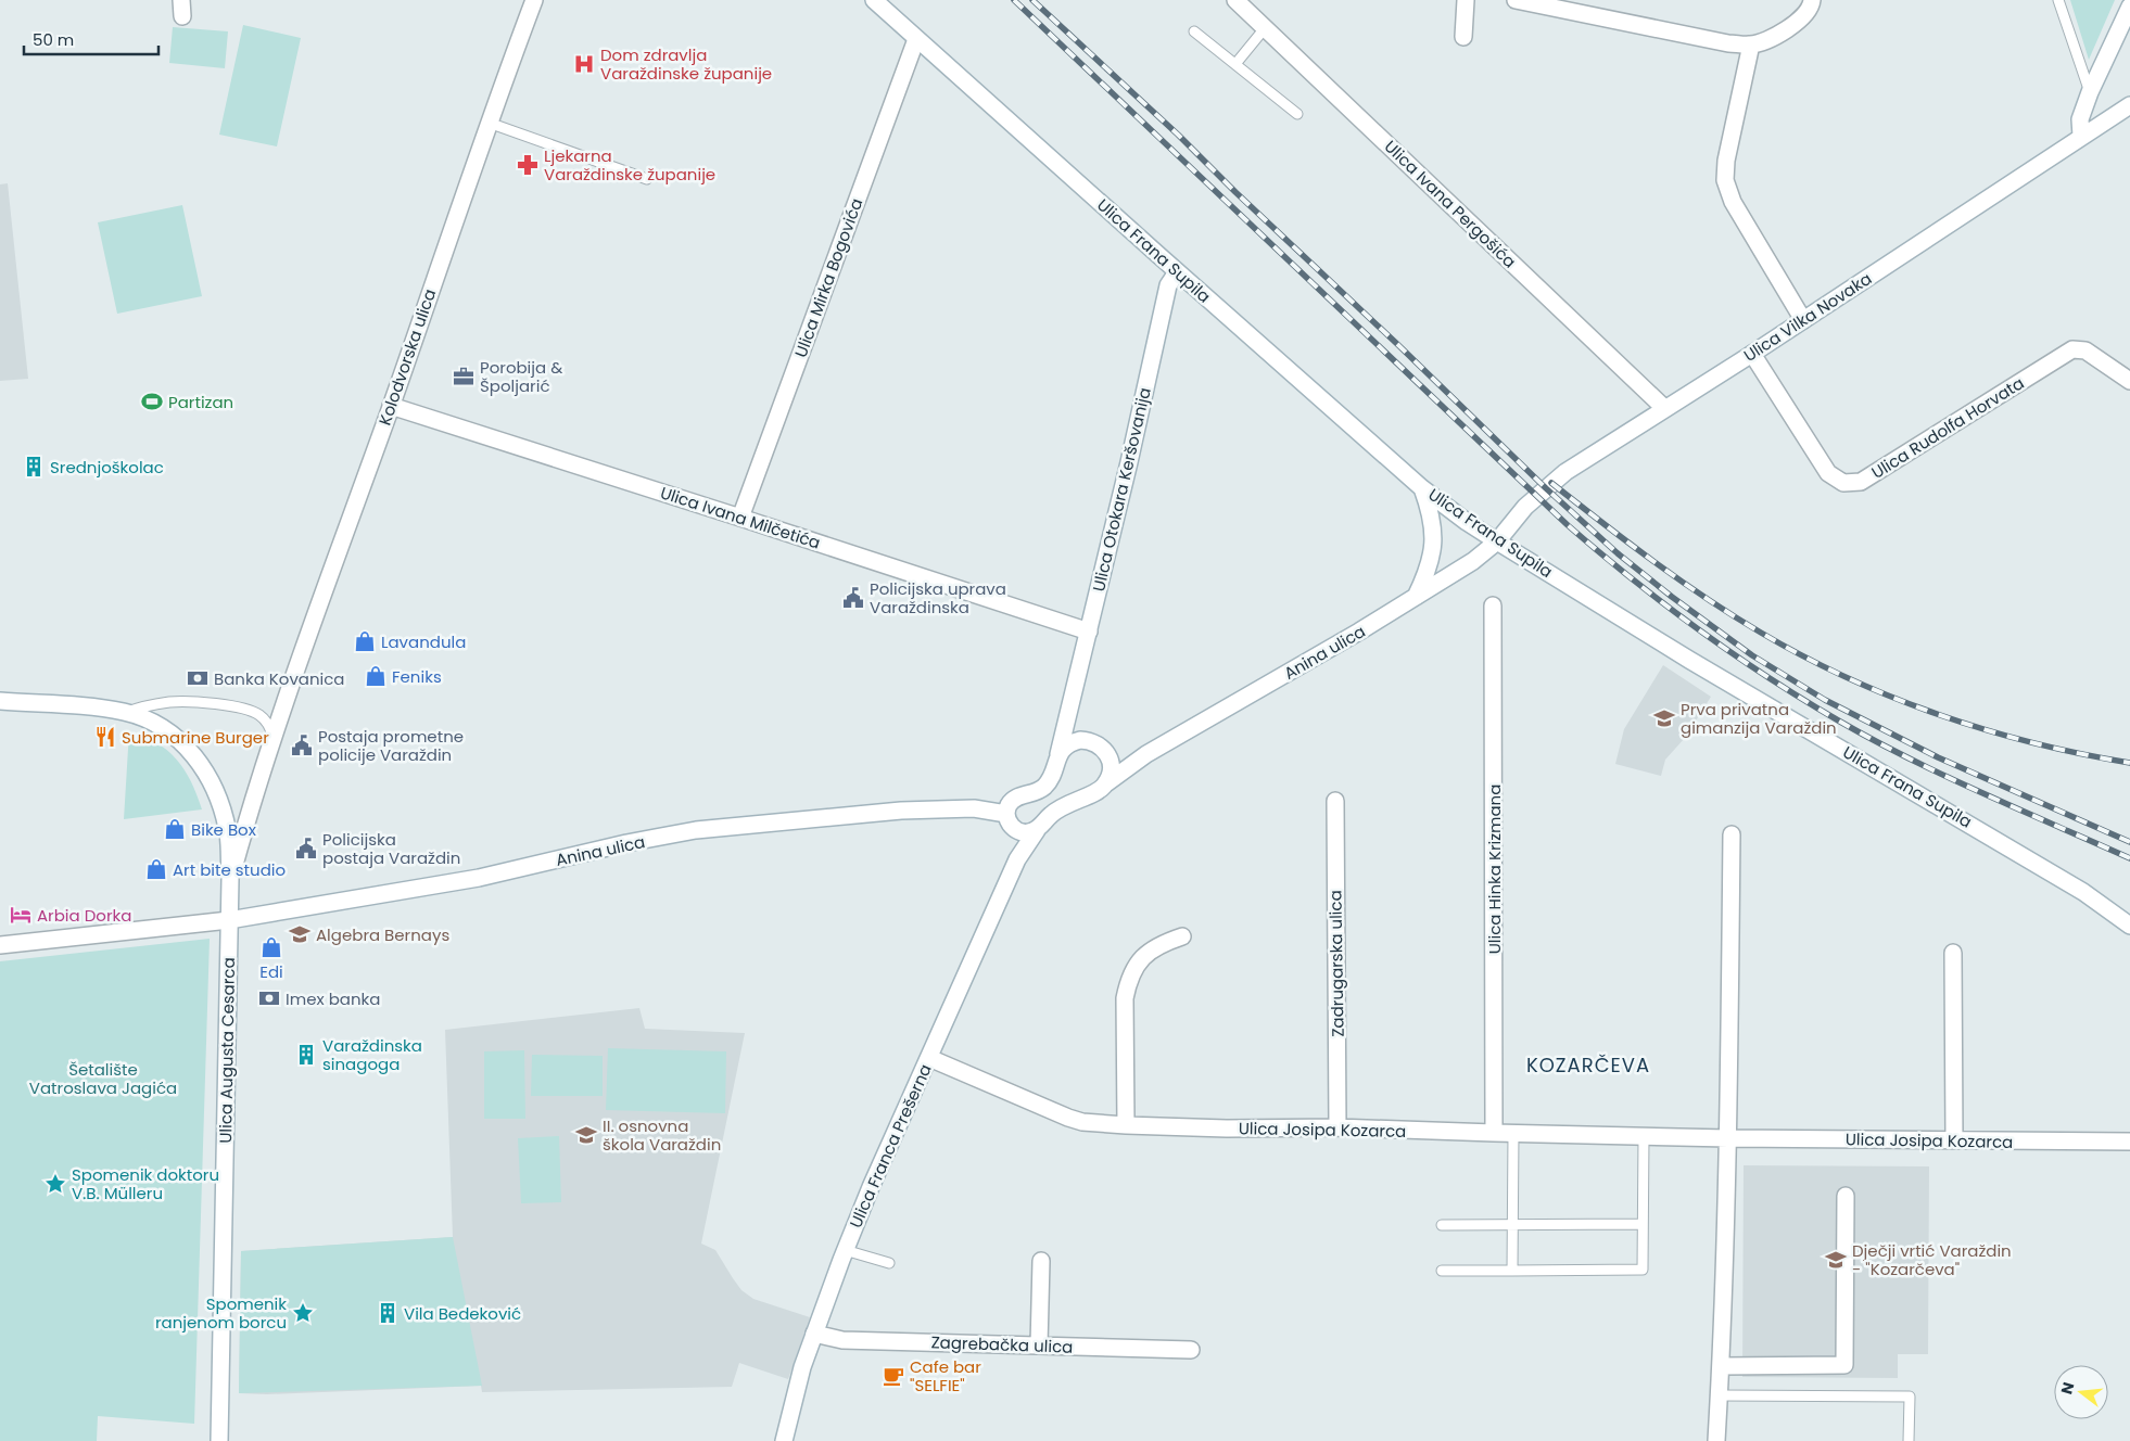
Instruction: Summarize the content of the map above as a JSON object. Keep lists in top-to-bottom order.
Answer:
{
  "streets": {
    "street": [
      "Ulica Ivana Pergošića",
      "Ulica Frana Supila",
      "Ulica Mirka Bogovića",
      "Ulica Vilka Novaka",
      "Kolodvorska ulica",
      "Ulica Rudolfa Horvata",
      "Ulica Otokara Keršovanija",
      "Ulica Ivana Milčetića",
      "Anina ulica",
      "Ulica Hinka Krizmana",
      "Zadrugarska ulica",
      "Ulica Augusta Cesarca",
      "Ulica Josipa Kozarca",
      "Ulica Franca Prešerna",
      "Zagrebačka ulica"
    ]
  },
  "crossings": [
    ["Ulica Ivana Pergošića", "Ulica Vilka Novaka"],
    ["Ulica Frana Supila", "Ulica Mirka Bogovića"],
    ["Ulica Frana Supila", "Ulica Vilka Novaka"],
    ["Ulica Frana Supila", "Ulica Otokara Keršovanija"],
    ["Ulica Frana Supila", "Anina ulica"],
    ["Ulica Mirka Bogovića", "Ulica Ivana Milčetića"],
    ["Ulica Vilka Novaka", "Ulica Rudolfa Horvata"],
    ["Ulica Vilka Novaka", "Anina ulica"],
    ["Kolodvorska ulica", "Ulica Ivana Milčetića"],
    ["Ulica Otokara Keršovanija", "Ulica Ivana Milčetića"],
    ["Ulica Otokara Keršovanija", "Anina ulica"],
    ["Anina ulica", "Ulica Augusta Cesarca"],
    ["Anina ulica", "Ulica Franca Prešerna"],
    ["Ulica Hinka Krizmana", "Ulica Josipa Kozarca"],
    ["Zadrugarska ulica", "Ulica Josipa Kozarca"],
    ["Ulica Josipa Kozarca", "Ulica Franca Prešerna"],
    ["Ulica Franca Prešerna", "Zagrebačka ulica"]
  ],
  "districts": ["KOZARČEVA"],
  "parks": ["Šetalište Vatroslava Jagića"],
  "places": {
    "hospital": ["Dom zdravlja Varaždinske županije"],
    "pharmacy": ["Ljekarna Varaždinske županije"],
    "office": ["Porobija & Špoljarić"],
    "sports": ["Partizan"],
    "building": ["Srednjoškolac", "Varaždinska sinagoga", "Vila Bedeković"],
    "public building": ["Policijska uprava Varaždinska", "Postaja prometne policije Varaždin", "Policijska postaja Varaždin"],
    "shop": [
      "Lavandula",
      "Feniks",
      "Bike Box",
      "Art bite studio",
      "Edi"
    ],
    "bank": ["Banka Kovanica", "Imex banka"],
    "school or university": [
      "Prva privatna gimanzija Varaždin",
      "Algebra Bernays",
      "II. osnovna škola Varaždin",
      "Dječji vrtić Varaždin - \"Kozarčeva\""
    ],
    "restaurant": ["Submarine Burger"],
    "hotel": ["Arbia Dorka"],
    "place": ["Spomenik doktoru V.B. Mülleru", "Spomenik ranjenom borcu"],
    "cafe": ["Cafe bar \"SELFIE\""]
  },
  "scale_bar": "50 m",
  "north": "left"
}
